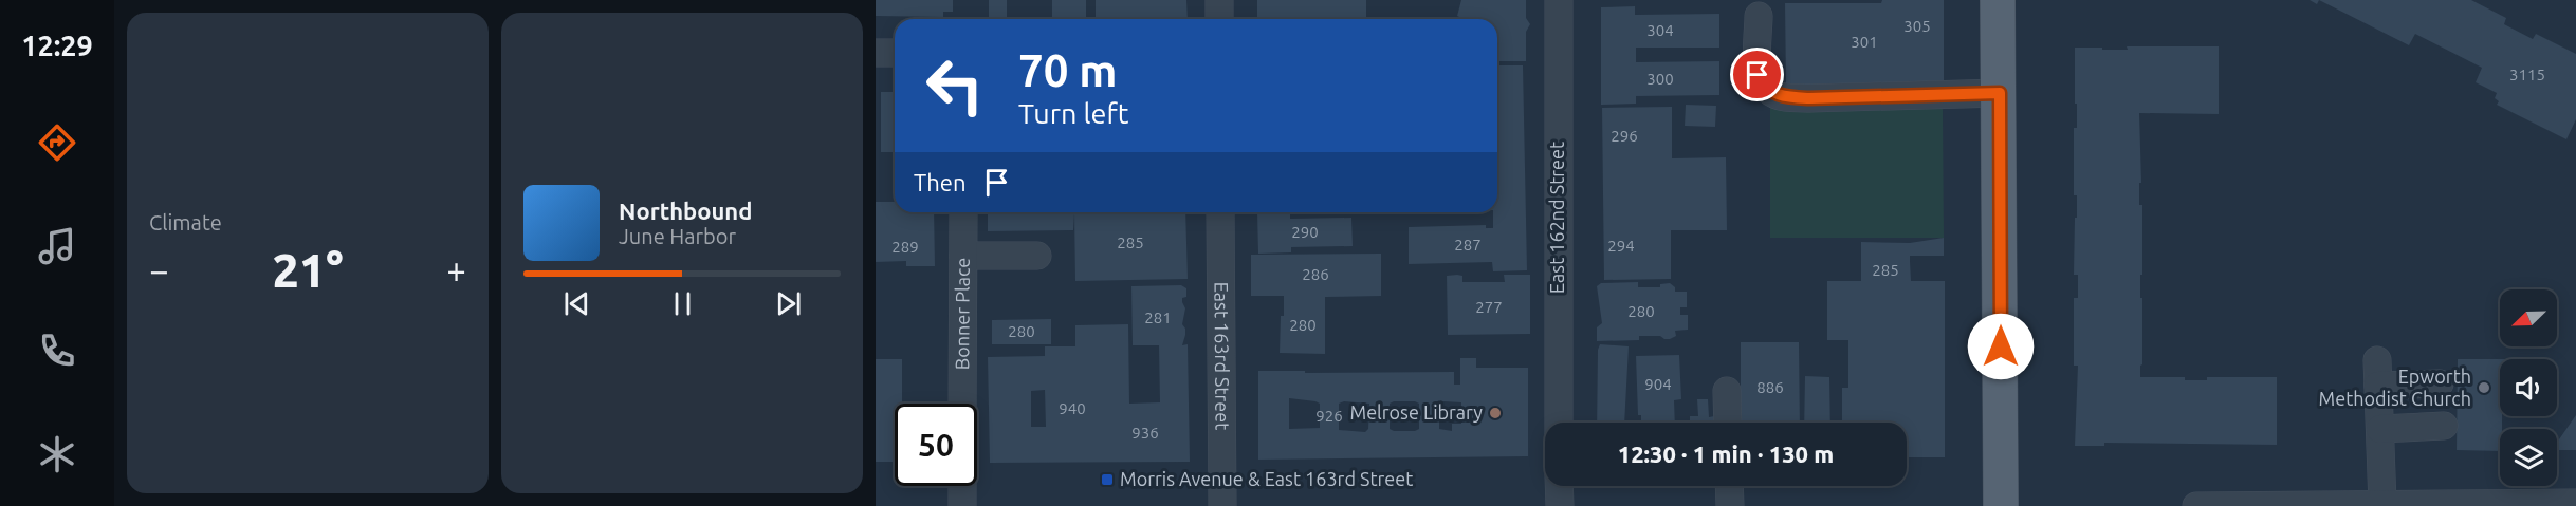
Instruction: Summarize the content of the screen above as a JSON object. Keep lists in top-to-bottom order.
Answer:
{
  "streets": {
    "street": ["East 162nd Street", "Bonner Place", "East 163rd Street"]
  },
  "places": {
    "other": ["Epworth Methodist Church", "Melrose Library"],
    "transit": ["Morris Avenue & East 163rd Street"]
  },
  "house_numbers": [
    "305",
    "304",
    "301",
    "3115",
    "300",
    "296",
    "290",
    "285",
    "287",
    "294",
    "289",
    "285",
    "286",
    "277",
    "280",
    "281",
    "280",
    "280",
    "904",
    "886",
    "940",
    "926",
    "936"
  ],
  "north": "bottom left",
  "page": {
    "tabs": "12:29",
    "tile": "Climate",
    "turn": ["70 m", "Turn left"],
    "then": "Then",
    "song": ["Northbound", "June Harbor"],
    "heat": ["−", "21°", "+"],
    "limit": "50",
    "trip": "12:30 · 1 min · 130 m"
  }
}
